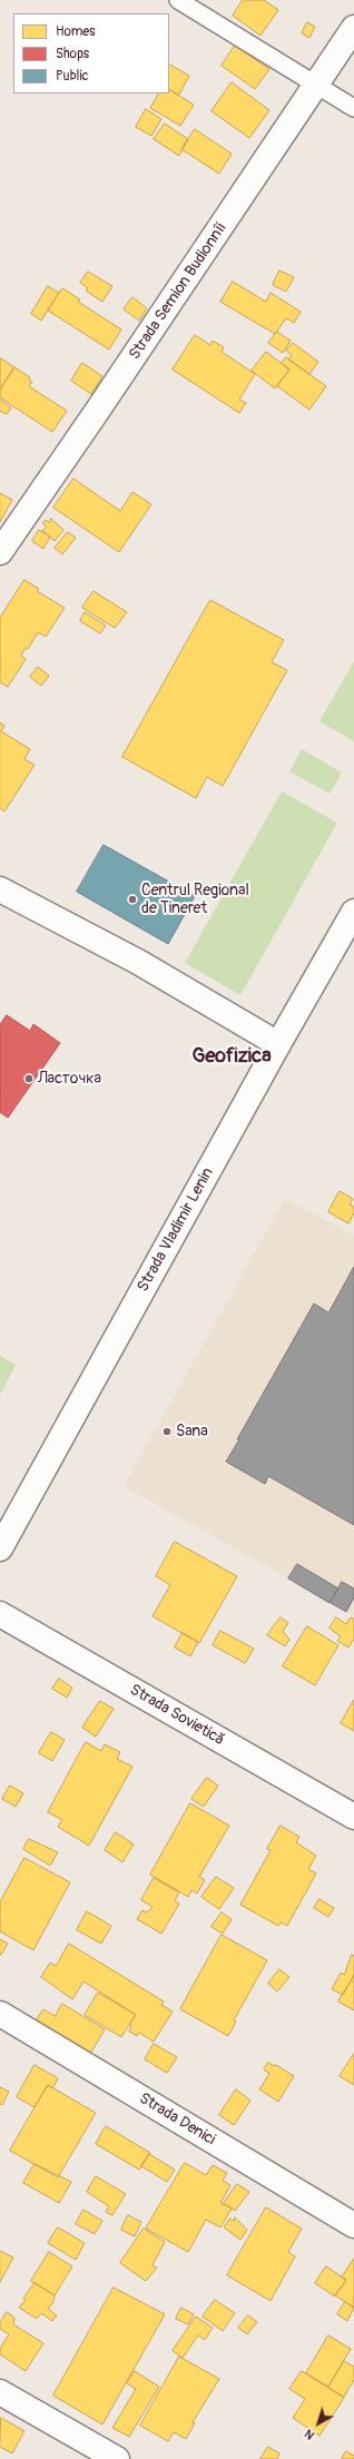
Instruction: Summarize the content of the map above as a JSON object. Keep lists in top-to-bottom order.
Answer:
{
  "streets": {
    "street": [
      "Strada Semion Budionnîi",
      "Strada Vladimir Lenin",
      "Strada Sovietică",
      "Strada Denici"
    ]
  },
  "districts": ["Geofizica"],
  "places": ["Centrul Regional de Tineret", "Ласточка", "Sana"],
  "legend": ["Homes", "Shops", "Public"],
  "north": "bottom left"
}
